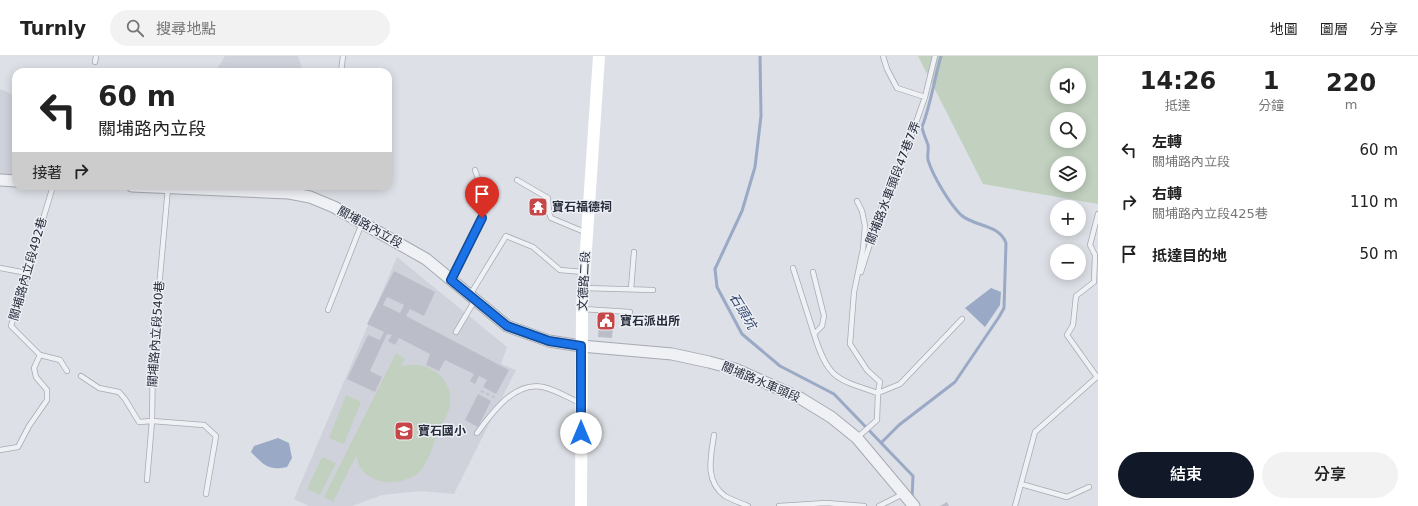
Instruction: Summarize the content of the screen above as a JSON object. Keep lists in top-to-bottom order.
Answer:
{
  "streets": {
    "main road": ["文德路二段"],
    "street": ["關埔路內立段", "關埔路水車頭段"],
    "lane": ["關埔路水車頭段47巷7弄", "關埔路內立段492巷", "關埔路內立段540巷"]
  },
  "crossings": [
    ["關埔路內立段", "文德路二段"],
    ["關埔路內立段", "關埔路水車頭段"],
    ["文德路二段", "關埔路水車頭段"]
  ],
  "water": ["石頭坑"],
  "places": {
    "temple": ["寶石福德祠"],
    "public building": ["寶石派出所"],
    "school or university": ["寶石國小"]
  },
  "page": {
    "header": "Turnly",
    "search": "搜尋地點",
    "nav": ["地圖", "圖層", "分享"],
    "eta": [
      "14:26",
      "抵達",
      "1",
      "分鐘",
      "220",
      "m"
    ],
    "map_buttons": ["+", "−"],
    "turn": ["60 m", "關埔路內立段"],
    "list": [
      {
        "name": "左轉",
        "note": "關埔路內立段",
        "value": "60 m"
      },
      {
        "name": "右轉",
        "note": "關埔路內立段425巷",
        "value": "110 m"
      },
      {
        "name": "抵達目的地",
        "value": "50 m"
      }
    ],
    "then": "接著",
    "buttons": ["結束", "分享"]
  }
}
